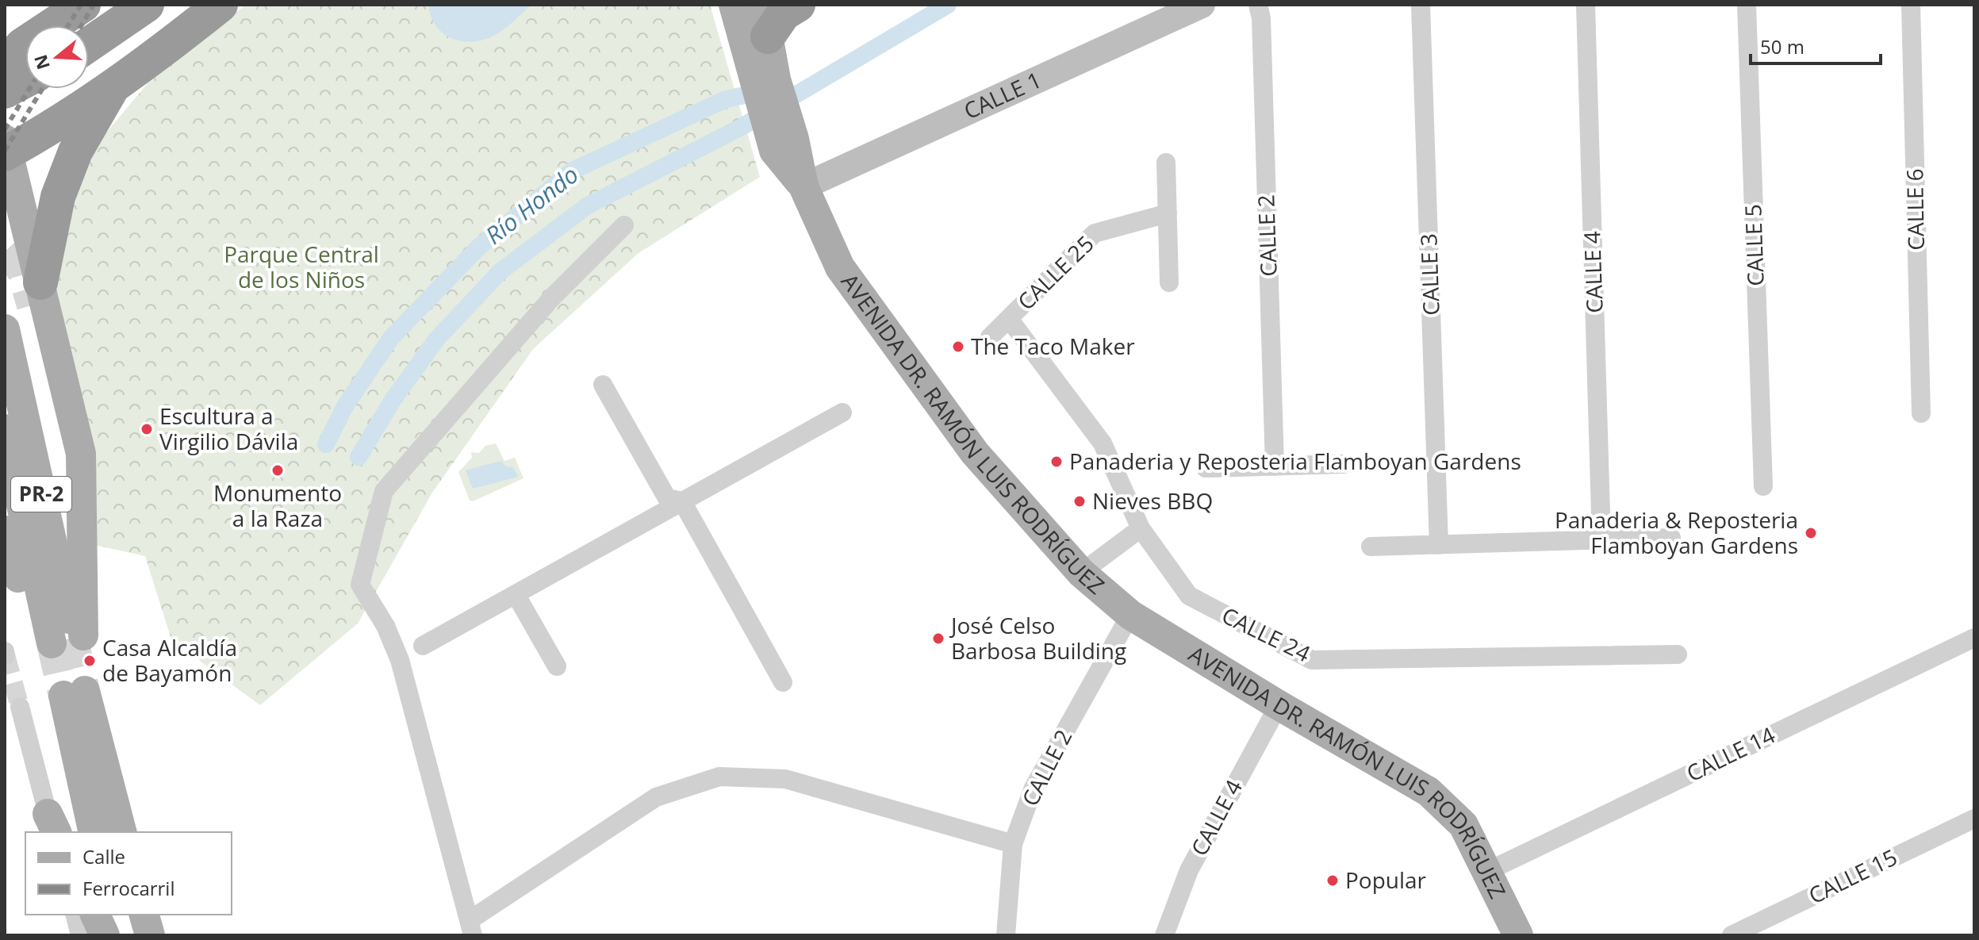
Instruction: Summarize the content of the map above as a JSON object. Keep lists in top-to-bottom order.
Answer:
{
  "streets": {
    "main road": ["AVENIDA DR. RAMÓN LUIS RODRÍGUEZ", "PR-2"],
    "street": [
      "CALLE 1",
      "CALLE 6",
      "CALLE 2",
      "CALLE 5",
      "CALLE 4",
      "CALLE 25",
      "CALLE 3",
      "CALLE 24",
      "CALLE 14",
      "CALLE 15"
    ]
  },
  "crossings": [
    ["CALLE 1", "AVENIDA DR. RAMÓN LUIS RODRÍGUEZ"],
    ["CALLE 2", "AVENIDA DR. RAMÓN LUIS RODRÍGUEZ"],
    ["CALLE 4", "AVENIDA DR. RAMÓN LUIS RODRÍGUEZ"],
    ["CALLE 25", "CALLE 24"],
    ["AVENIDA DR. RAMÓN LUIS RODRÍGUEZ", "CALLE 14"]
  ],
  "water": ["Río Hondo"],
  "parks": ["Parque Central de los Niños"],
  "places": [
    "The Taco Maker",
    "Escultura a Virgilio Dávila",
    "Panaderia y Reposteria Flamboyan Gardens",
    "Monumento a la Raza",
    "Nieves BBQ",
    "Panaderia & Reposteria Flamboyan Gardens",
    "José Celso Barbosa Building",
    "Casa Alcaldía de Bayamón",
    "Popular"
  ],
  "legend": ["Calle", "Ferrocarril"],
  "scale_bar": "50 m",
  "north": "left"
}
